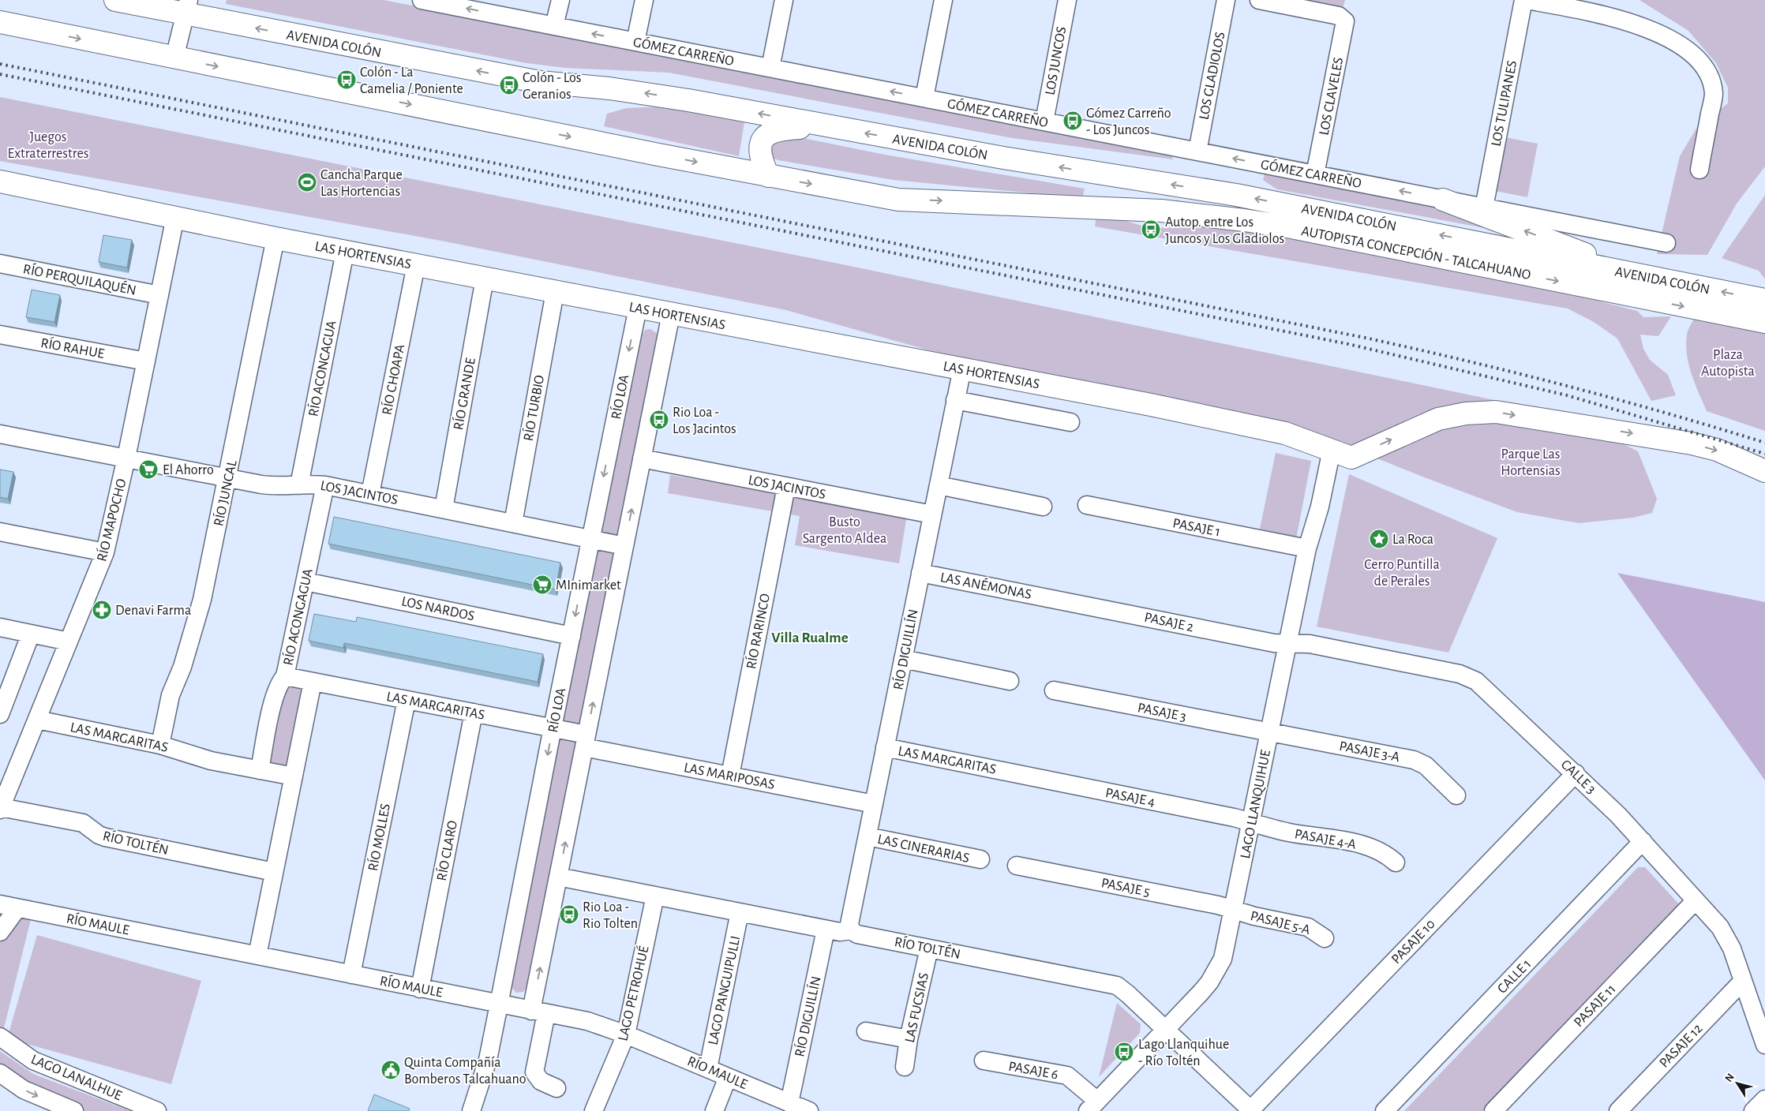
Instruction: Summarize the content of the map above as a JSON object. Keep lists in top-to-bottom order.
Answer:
{
  "streets": {
    "main road": ["AVENIDA COLÓN", "AUTOPISTA CONCEPCIÓN - TALCAHUANO", "LAS HORTENSIAS"],
    "street": [
      "GÓMEZ CARREÑO",
      "LOS JUNCOS",
      "LOS GLADIOLOS",
      "LOS CLAVELES",
      "LOS TULIPANES",
      "RÍO PERQUILAQUÉN",
      "RÍO RAHUE",
      "RÍO ACONCAGUA",
      "RÍO CHOAPA",
      "RÍO GRANDE",
      "RÍO LOA",
      "RÍO TURBIO",
      "LOS JACINTOS",
      "RÍO JUNCAL",
      "RÍO MAPOCHO",
      "PASAJE 1",
      "LAS ANÉMONAS",
      "LOS NARDOS",
      "RÍO ACONGAGUA",
      "PASAJE 2",
      "RÍO RARINCO",
      "RÍO DIGUILLÍN",
      "LAS MARGARITAS",
      "PASAJE 3",
      "PASAJE 3-A",
      "LAS MARIPOSAS",
      "CALLE 3",
      "PASAJE 4",
      "LAGO LLANQUIHUE",
      "RÍO MOLLES",
      "PASAJE 4-A",
      "RÍO TOLTÉN",
      "LAS CINERARIAS",
      "RÍO CLARO",
      "PASAJE 5",
      "PASAJE 5-A",
      "RÍO MAULE",
      "PASAJE 10",
      "CALLE 1",
      "LAGO PANGUIPULLI",
      "LAGO PETROHUÉ",
      "PASAJE 11",
      "LAS FUCSIAS",
      "PASAJE 12",
      "PASAJE 6",
      "LAGO LANALHUE"
    ]
  },
  "crossings": [
    ["GÓMEZ CARREÑO", "LOS JUNCOS"],
    ["GÓMEZ CARREÑO", "LOS GLADIOLOS"],
    ["GÓMEZ CARREÑO", "LOS CLAVELES"],
    ["GÓMEZ CARREÑO", "LOS TULIPANES"],
    ["LAS HORTENSIAS", "RÍO ACONCAGUA"],
    ["LAS HORTENSIAS", "RÍO CHOAPA"],
    ["LAS HORTENSIAS", "RÍO GRANDE"],
    ["LAS HORTENSIAS", "RÍO LOA"],
    ["LAS HORTENSIAS", "RÍO TURBIO"],
    ["LAS HORTENSIAS", "RÍO JUNCAL"],
    ["LAS HORTENSIAS", "RÍO MAPOCHO"],
    ["LAS HORTENSIAS", "RÍO DIGUILLÍN"],
    ["LAS HORTENSIAS", "LAGO LLANQUIHUE"],
    ["RÍO PERQUILAQUÉN", "RÍO MAPOCHO"],
    ["RÍO RAHUE", "RÍO MAPOCHO"],
    ["RÍO ACONCAGUA", "LOS JACINTOS"],
    ["RÍO CHOAPA", "LOS JACINTOS"],
    ["RÍO GRANDE", "LOS JACINTOS"],
    ["RÍO LOA", "LOS JACINTOS"],
    ["RÍO LOA", "LOS NARDOS"],
    ["RÍO LOA", "LAS MARGARITAS"],
    ["RÍO LOA", "RÍO MAULE"],
    ["RÍO TURBIO", "LOS JACINTOS"],
    ["LOS JACINTOS", "RÍO JUNCAL"],
    ["LOS JACINTOS", "RÍO MAPOCHO"],
    ["LOS JACINTOS", "RÍO ACONGAGUA"],
    ["LOS JACINTOS", "RÍO RARINCO"],
    ["LOS JACINTOS", "RÍO DIGUILLÍN"],
    ["RÍO JUNCAL", "LAS MARGARITAS"],
    ["RÍO MAPOCHO", "LAS MARGARITAS"],
    ["RÍO MAPOCHO", "RÍO TOLTÉN"],
    ["PASAJE 1", "LAGO LLANQUIHUE"],
    ["LAS ANÉMONAS", "PASAJE 2"],
    ["LAS ANÉMONAS", "RÍO DIGUILLÍN"],
    ["LOS NARDOS", "RÍO ACONGAGUA"],
    ["RÍO ACONGAGUA", "LAS MARGARITAS"],
    ["PASAJE 2", "CALLE 3"],
    ["PASAJE 2", "LAGO LLANQUIHUE"],
    ["RÍO RARINCO", "LAS MARIPOSAS"],
    ["RÍO DIGUILLÍN", "LAS MARGARITAS"],
    ["RÍO DIGUILLÍN", "LAS MARIPOSAS"],
    ["RÍO DIGUILLÍN", "RÍO TOLTÉN"],
    ["RÍO DIGUILLÍN", "LAS CINERARIAS"],
    ["RÍO DIGUILLÍN", "RÍO MAULE"],
    ["LAS MARGARITAS", "LAS MARIPOSAS"],
    ["LAS MARGARITAS", "PASAJE 4"],
    ["LAS MARGARITAS", "RÍO MOLLES"],
    ["LAS MARGARITAS", "RÍO CLARO"],
    ["PASAJE 3", "PASAJE 3-A"],
    ["PASAJE 3", "LAGO LLANQUIHUE"],
    ["PASAJE 3-A", "LAGO LLANQUIHUE"],
    ["CALLE 3", "LAGO LLANQUIHUE"],
    ["CALLE 3", "PASAJE 10"],
    ["CALLE 3", "CALLE 1"],
    ["CALLE 3", "PASAJE 11"],
    ["CALLE 3", "PASAJE 12"],
    ["PASAJE 4", "LAGO LLANQUIHUE"],
    ["PASAJE 4", "PASAJE 4-A"],
    ["LAGO LLANQUIHUE", "PASAJE 4-A"],
    ["LAGO LLANQUIHUE", "RÍO TOLTÉN"],
    ["LAGO LLANQUIHUE", "PASAJE 5"],
    ["LAGO LLANQUIHUE", "PASAJE 5-A"],
    ["LAGO LLANQUIHUE", "PASAJE 6"],
    ["RÍO MOLLES", "RÍO MAULE"],
    ["RÍO TOLTÉN", "PASAJE 10"],
    ["RÍO TOLTÉN", "LAGO PANGUIPULLI"],
    ["RÍO TOLTÉN", "LAGO PETROHUÉ"],
    ["RÍO TOLTÉN", "LAS FUCSIAS"],
    ["RÍO CLARO", "RÍO MAULE"],
    ["PASAJE 5", "PASAJE 5-A"],
    ["RÍO MAULE", "LAGO PANGUIPULLI"],
    ["RÍO MAULE", "LAGO PETROHUÉ"]
  ],
  "one_way": ["GÓMEZ CARREÑO", "AUTOPISTA CONCEPCIÓN - TALCAHUANO"],
  "districts": ["Villa Rualme"],
  "parks": [
    "Juegos Extraterrestres",
    "Plaza Autopista",
    "Parque Las Hortensias",
    "Busto Sargento Aldea",
    "Cerro Puntilla de Perales"
  ],
  "places": {
    "bus stop": [
      "Colón - La Camelia / Poniente",
      "Colón - Los Geranios",
      "Gómez Carreño - Los Juncos",
      "Autop. entre Los Juncos y Los Gladiolos",
      "Rio Loa - Los Jacintos",
      "Rio Loa - Rio Tolten",
      "Lago Llanquihue - Río Toltén"
    ],
    "sports": ["Cancha Parque Las Hortencias"],
    "supermarket": ["El Ahorro", "MInimarket"],
    "place": ["La Roca"],
    "pharmacy": ["Denavi Farma"],
    "public building": ["Quinta Compañía Bomberos Talcahuano"]
  },
  "north": "top left"
}
